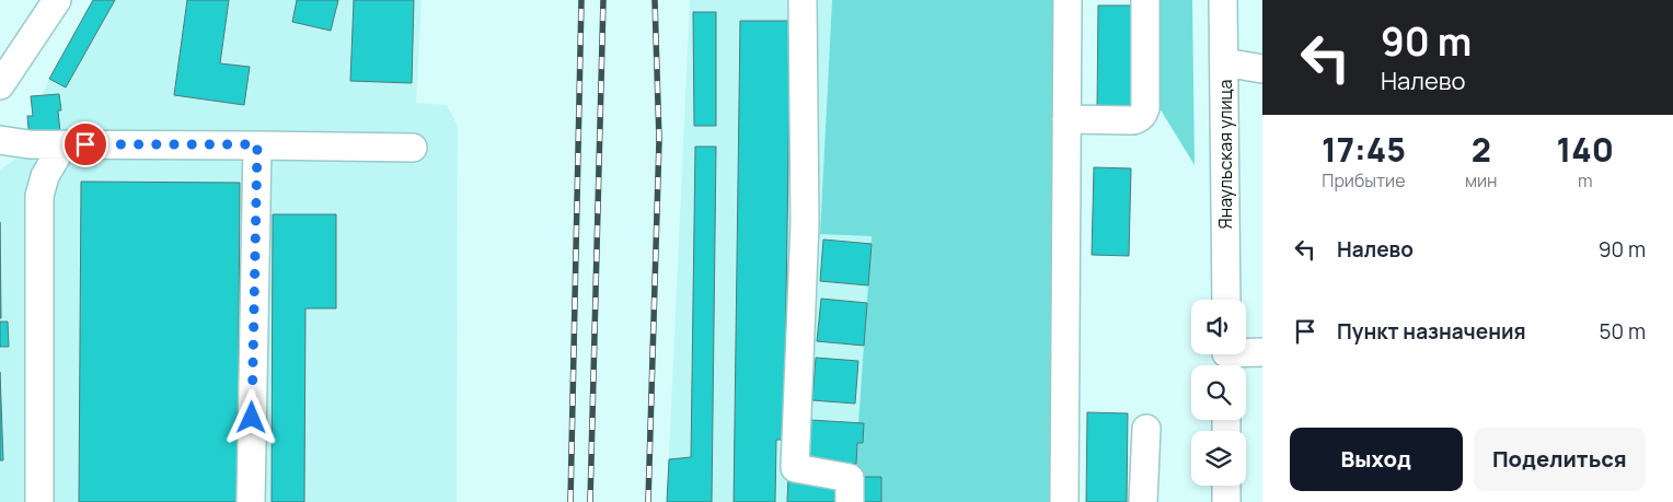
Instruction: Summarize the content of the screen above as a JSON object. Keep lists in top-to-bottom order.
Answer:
{
  "streets": {
    "street": ["Янаульская улица"]
  },
  "page": {
    "turn": ["90 m", "Налево"],
    "eta": [
      "17:45",
      "Прибытие",
      "2",
      "мин",
      "140",
      "m"
    ],
    "list": [
      {
        "name": "Налево",
        "value": "90 m"
      },
      {
        "name": "Пункт назначения",
        "value": "50 m"
      }
    ],
    "buttons": ["Выход", "Поделиться"]
  }
}
